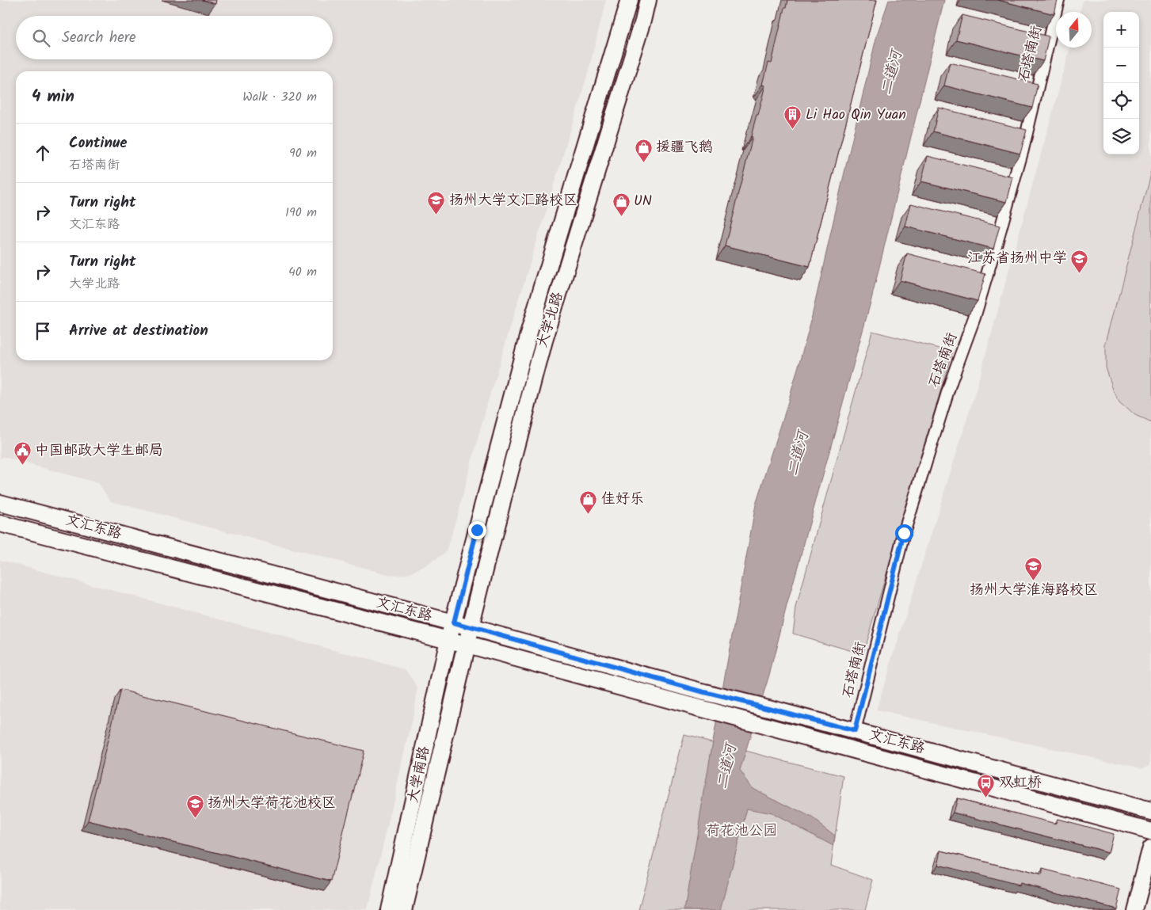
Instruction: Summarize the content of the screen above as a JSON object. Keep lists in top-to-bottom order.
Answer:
{
  "streets": {
    "main road": ["大学北路", "文汇东路", "大学南路"],
    "street": ["石塔南街"]
  },
  "crossings": [
    ["石塔南街", "文汇东路"],
    ["大学北路", "文汇东路"],
    ["大学北路", "大学南路"],
    ["文汇东路", "大学南路"]
  ],
  "water": ["二道河"],
  "parks": ["荷花池公园"],
  "places": {
    "building": ["Li Hao Qin Yuan"],
    "shop": ["援疆飞鹅", "UN", "佳好乐"],
    "school or university": [
      "扬州大学文汇路校区",
      "江苏省扬州中学",
      "扬州大学淮海路校区",
      "扬州大学荷花池校区"
    ],
    "public building": ["中国邮政大学生邮局"],
    "bus stop": ["双虹桥"]
  },
  "north": "top",
  "page": {
    "map_buttons": ["+", "−"],
    "search": "Search here",
    "heading": ["4 min", "Walk · 320 m"],
    "list": [
      ["Continue", "石塔南街", "90 m"],
      ["Turn right", "文汇东路", "190 m"],
      ["Turn right", "大学北路", "40 m"],
      "Arrive at destination"
    ]
  }
}
